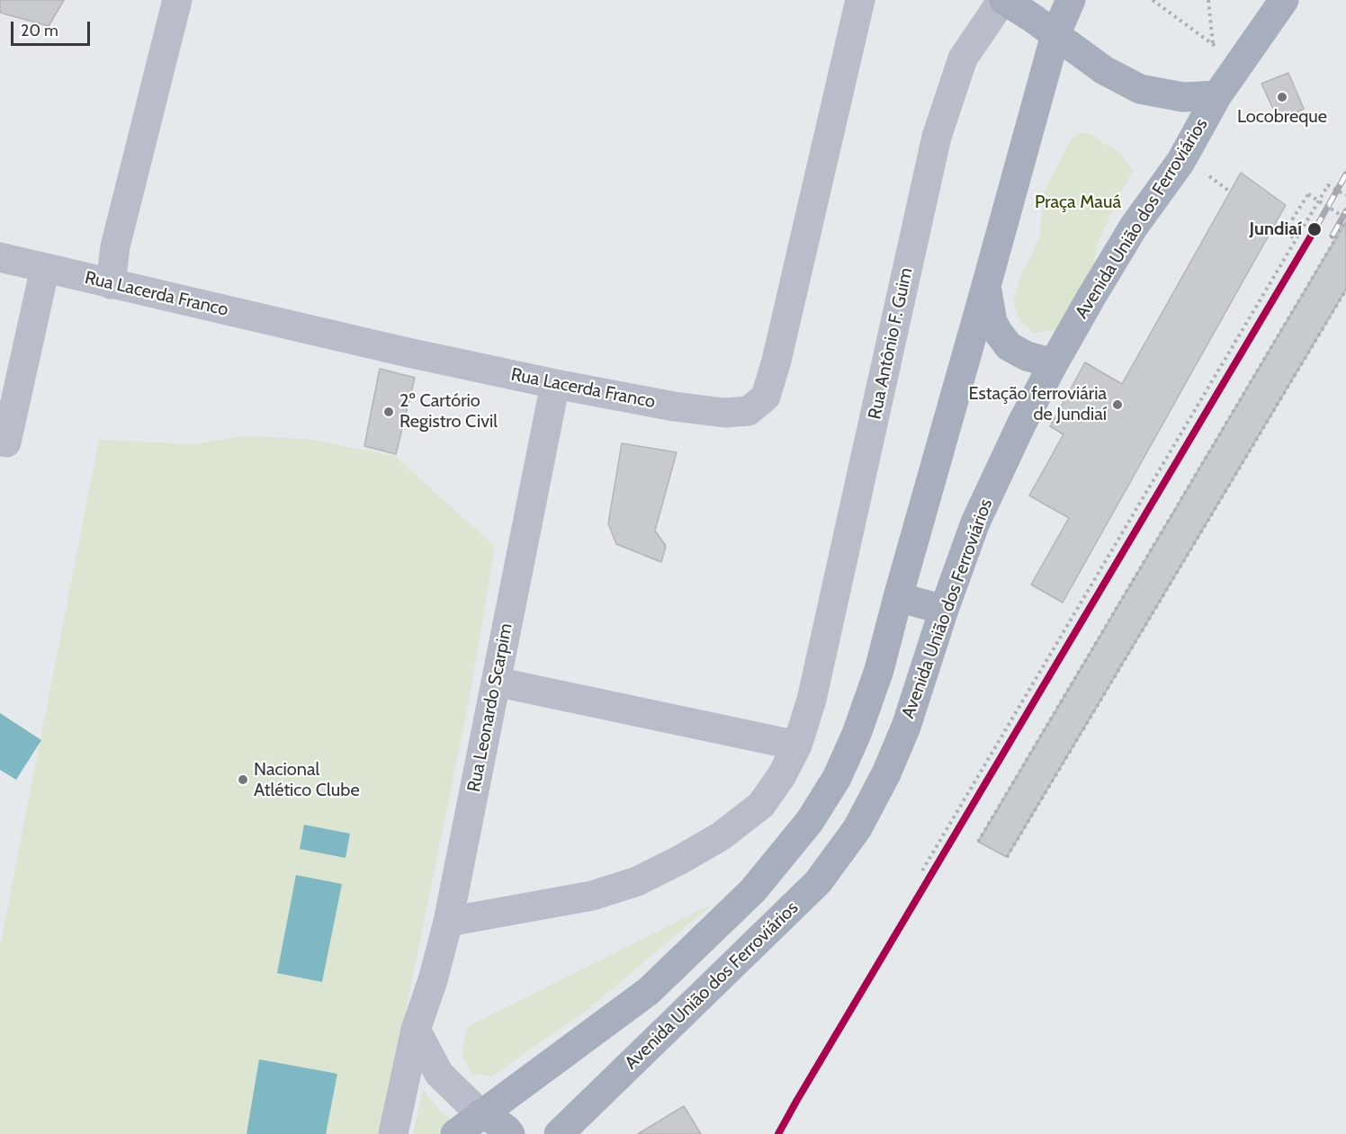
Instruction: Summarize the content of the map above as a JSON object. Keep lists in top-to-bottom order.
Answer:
{
  "streets": {
    "main road": ["Avenida União dos Ferroviários"],
    "street": ["Rua Lacerda Franco", "Rua Antônio F. Guim", "Rua Leonardo Scarpim"]
  },
  "crossings": [
    ["Rua Lacerda Franco", "Rua Leonardo Scarpim"],
    ["Rua Antônio F. Guim", "Rua Leonardo Scarpim"]
  ],
  "parks": ["Praça Mauá"],
  "places": [
    "Locobreque",
    "Jundiaí",
    "Estação ferroviária de Jundiaí",
    "2º Cartório Registro Civil",
    "Nacional Atlético Clube"
  ],
  "scale_bar": "20 m"
}
